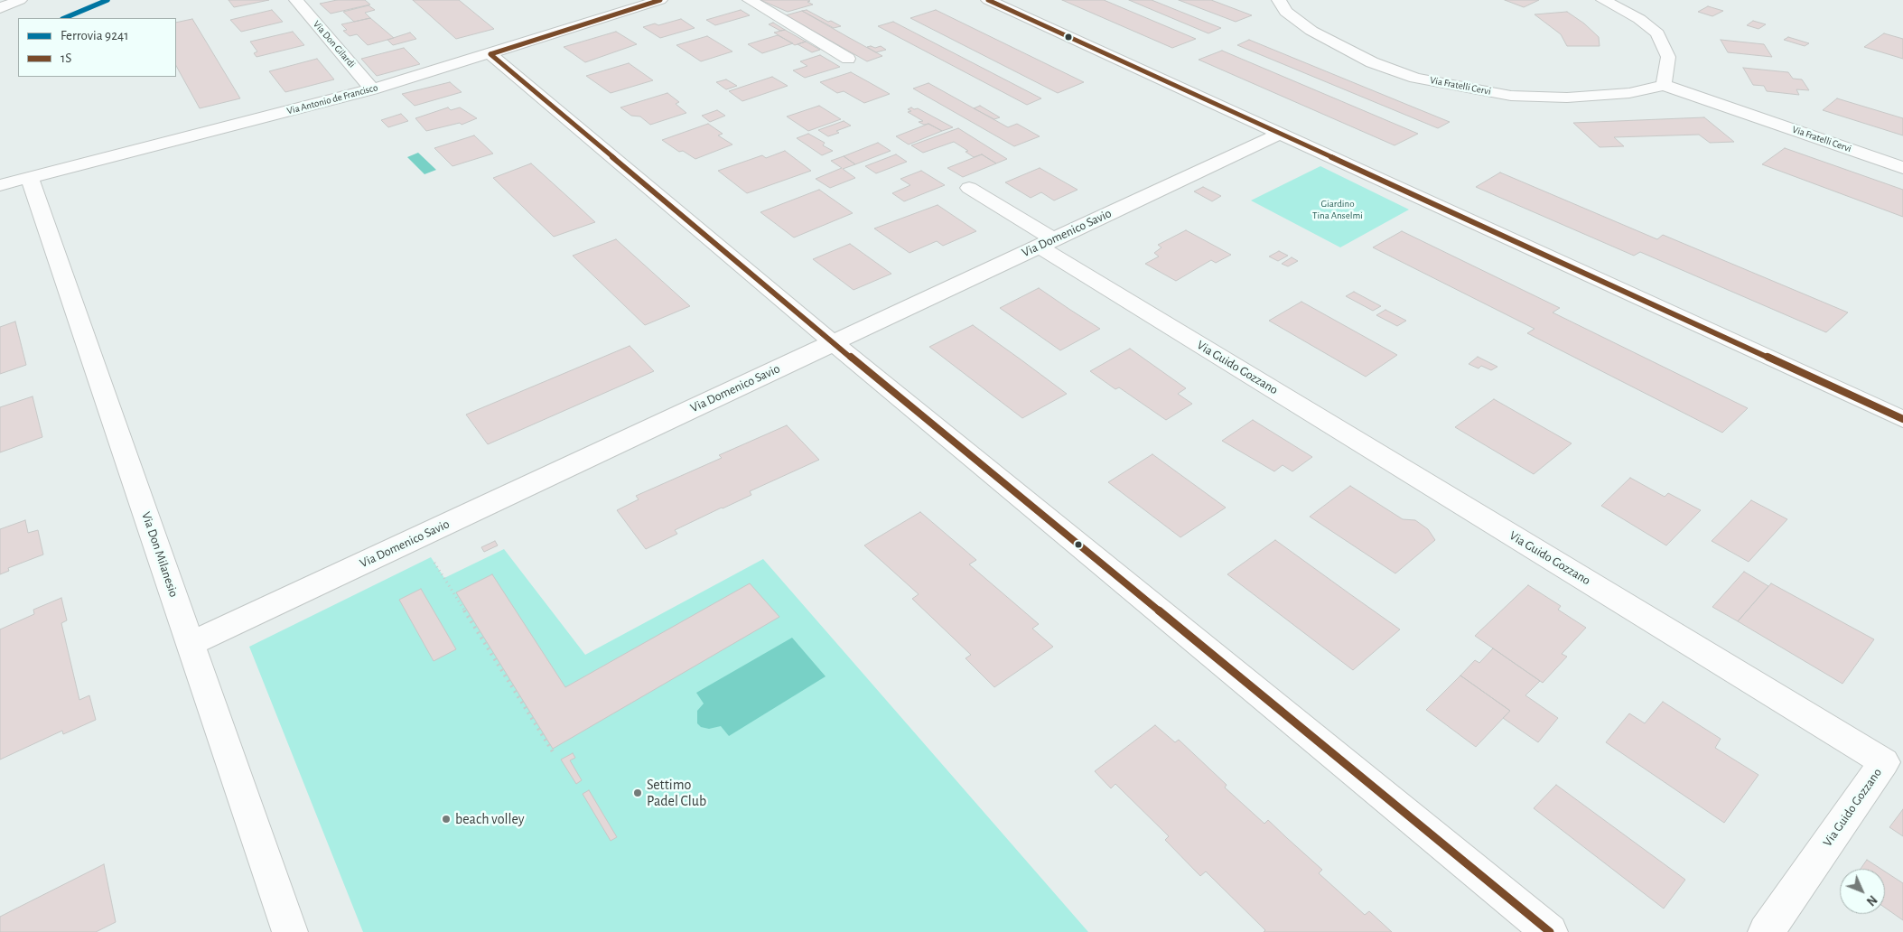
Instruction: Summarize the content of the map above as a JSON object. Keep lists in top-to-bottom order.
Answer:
{
  "streets": {
    "street": [
      "Via Don Gilardi",
      "Via Fratelli Cervi",
      "Via Antonio de Francisco",
      "Via Domenico Savio",
      "Via Guido Gozzano",
      "Via Don Milanesio"
    ]
  },
  "crossings": [
    ["Via Don Gilardi", "Via Antonio de Francisco"],
    ["Via Antonio de Francisco", "Via Don Milanesio"],
    ["Via Domenico Savio", "Via Guido Gozzano"],
    ["Via Domenico Savio", "Via Don Milanesio"]
  ],
  "parks": ["Giardino Tina Anselmi"],
  "places": ["Settimo Padel Club", "beach volley"],
  "lines": ["rail line 9241", "transit line 1S"],
  "legend": ["Ferrovia 9241", "1S"],
  "north": "bottom right"
}
